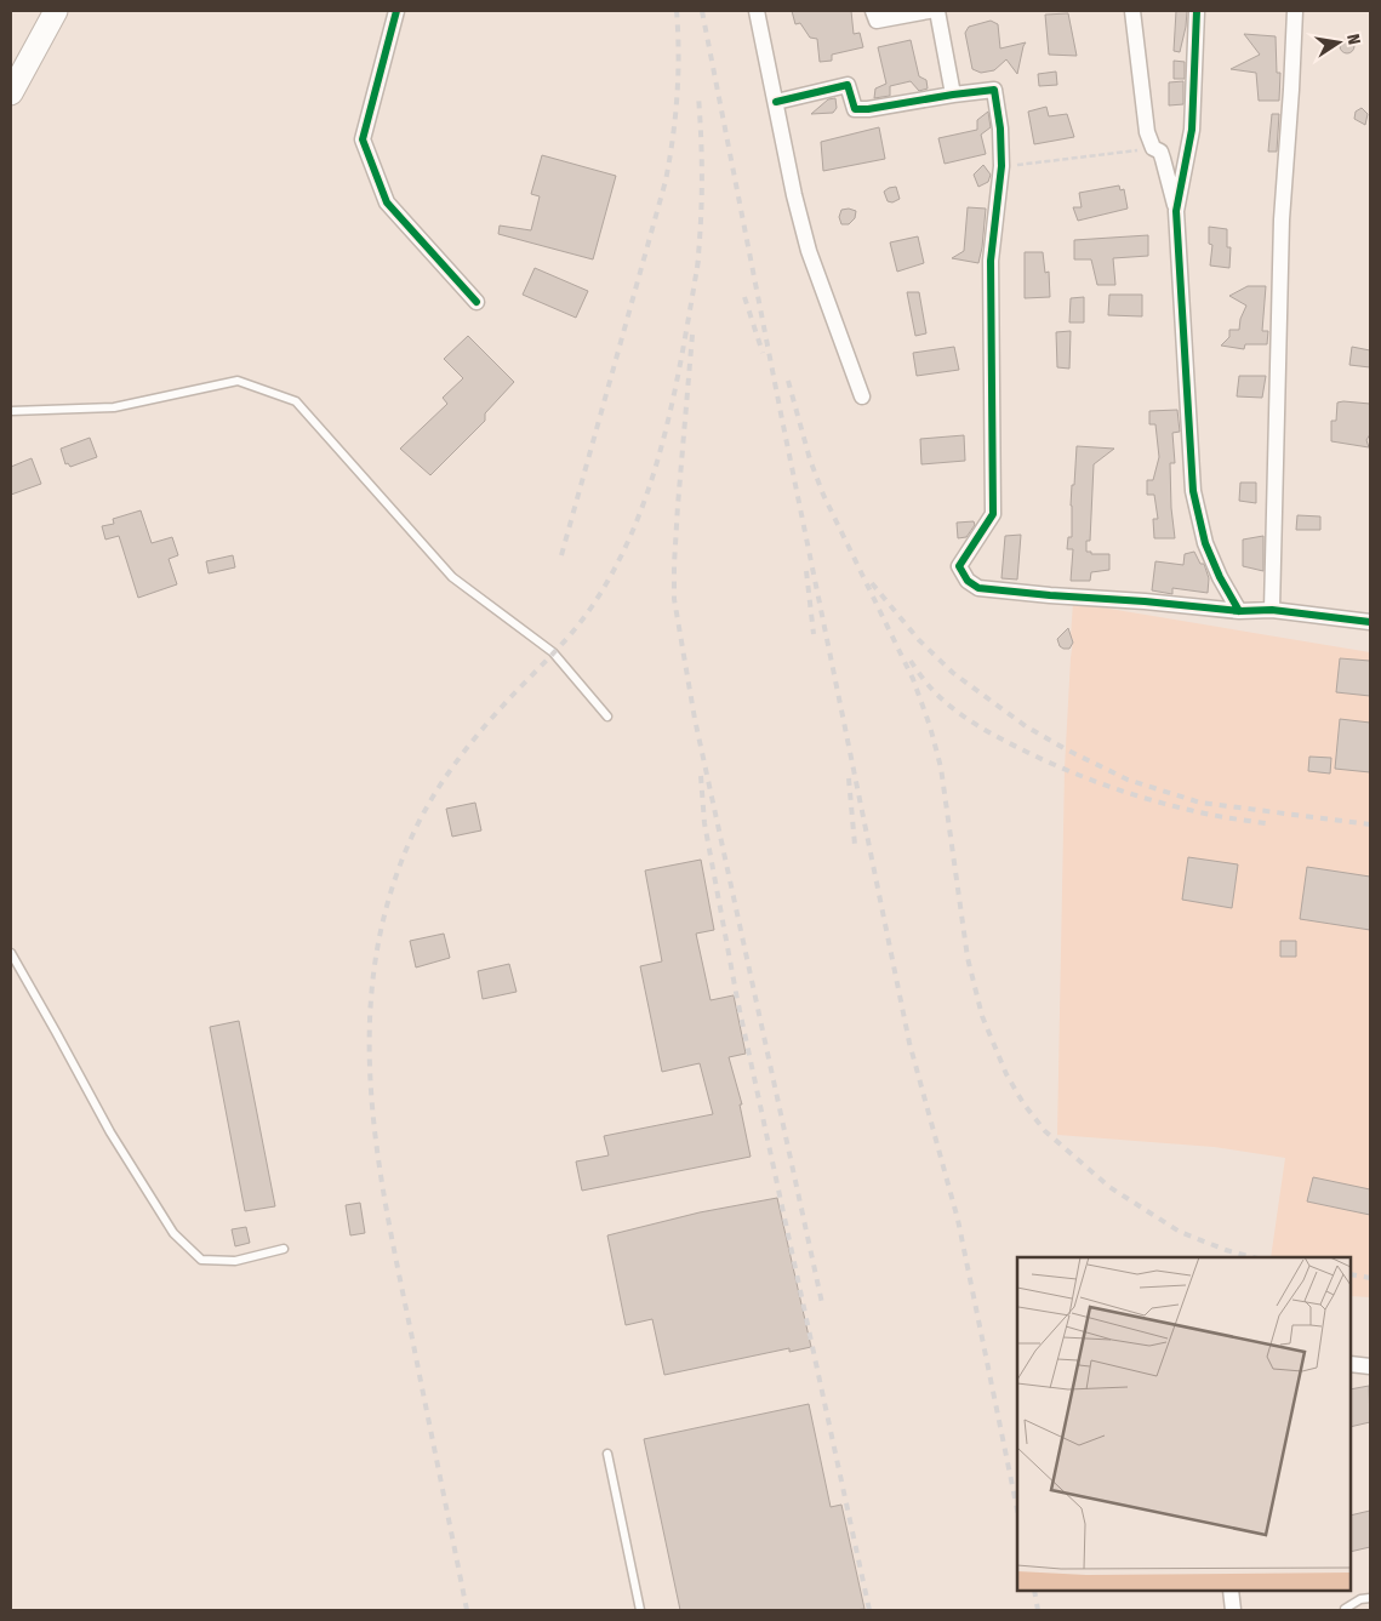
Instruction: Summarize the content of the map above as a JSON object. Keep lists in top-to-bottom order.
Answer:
{
  "north": "right"
}
